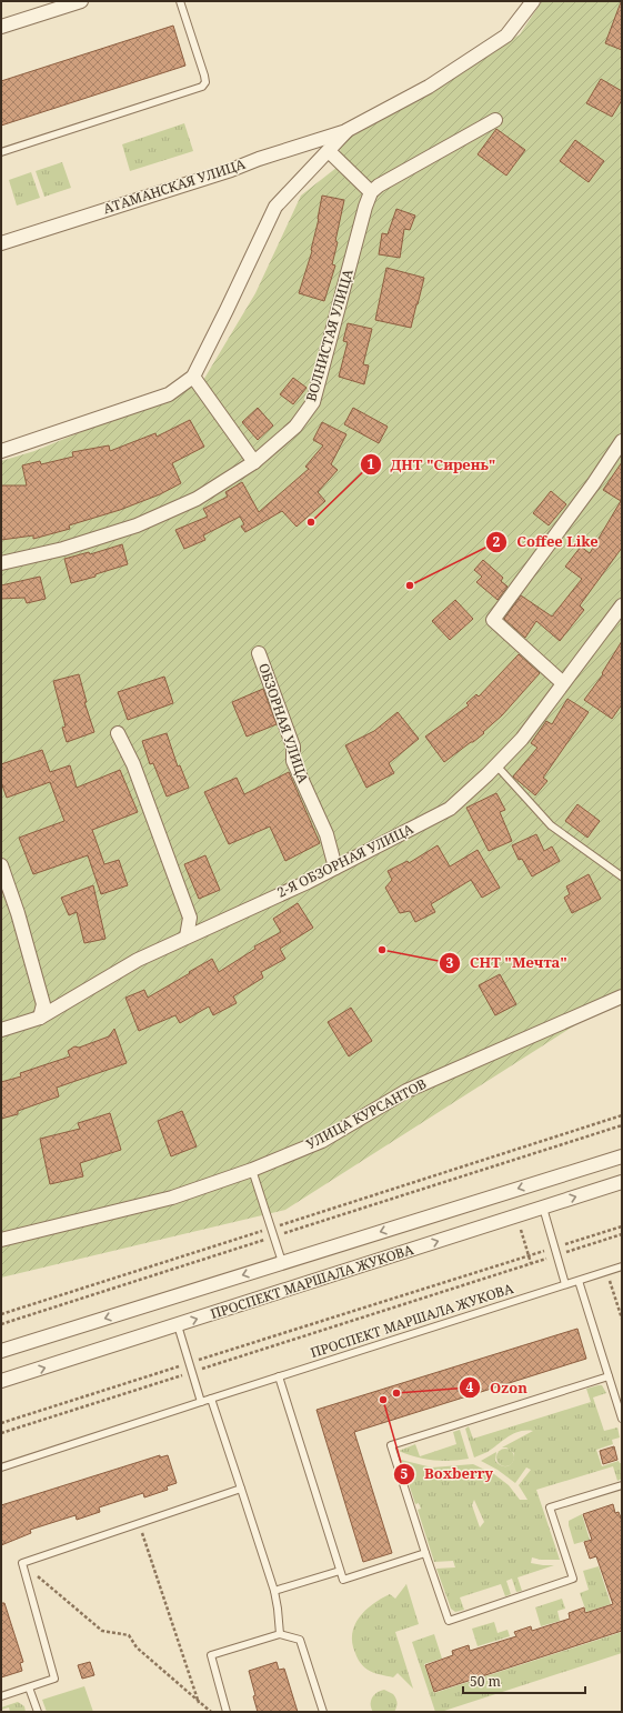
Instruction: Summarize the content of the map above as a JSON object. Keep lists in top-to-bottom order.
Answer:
{
  "streets": {
    "street": [
      "АТАМАНСКАЯ УЛИЦА",
      "ВОЛНИСТАЯ УЛИЦА",
      "ОБЗОРНАЯ УЛИЦА",
      "2-Я ОБЗОРНАЯ УЛИЦА",
      "УЛИЦА КУРСАНТОВ",
      "ПРОСПЕКТ МАРШАЛА ЖУКОВА"
    ]
  },
  "crossings": [
    ["ОБЗОРНАЯ УЛИЦА", "2-Я ОБЗОРНАЯ УЛИЦА"]
  ],
  "places": [
    "ДНТ \"Сирень\"",
    "Coffee Like",
    "СНТ \"Мечта\"",
    "Ozon",
    "Boxberry"
  ],
  "scale_bar": "50 m"
}
